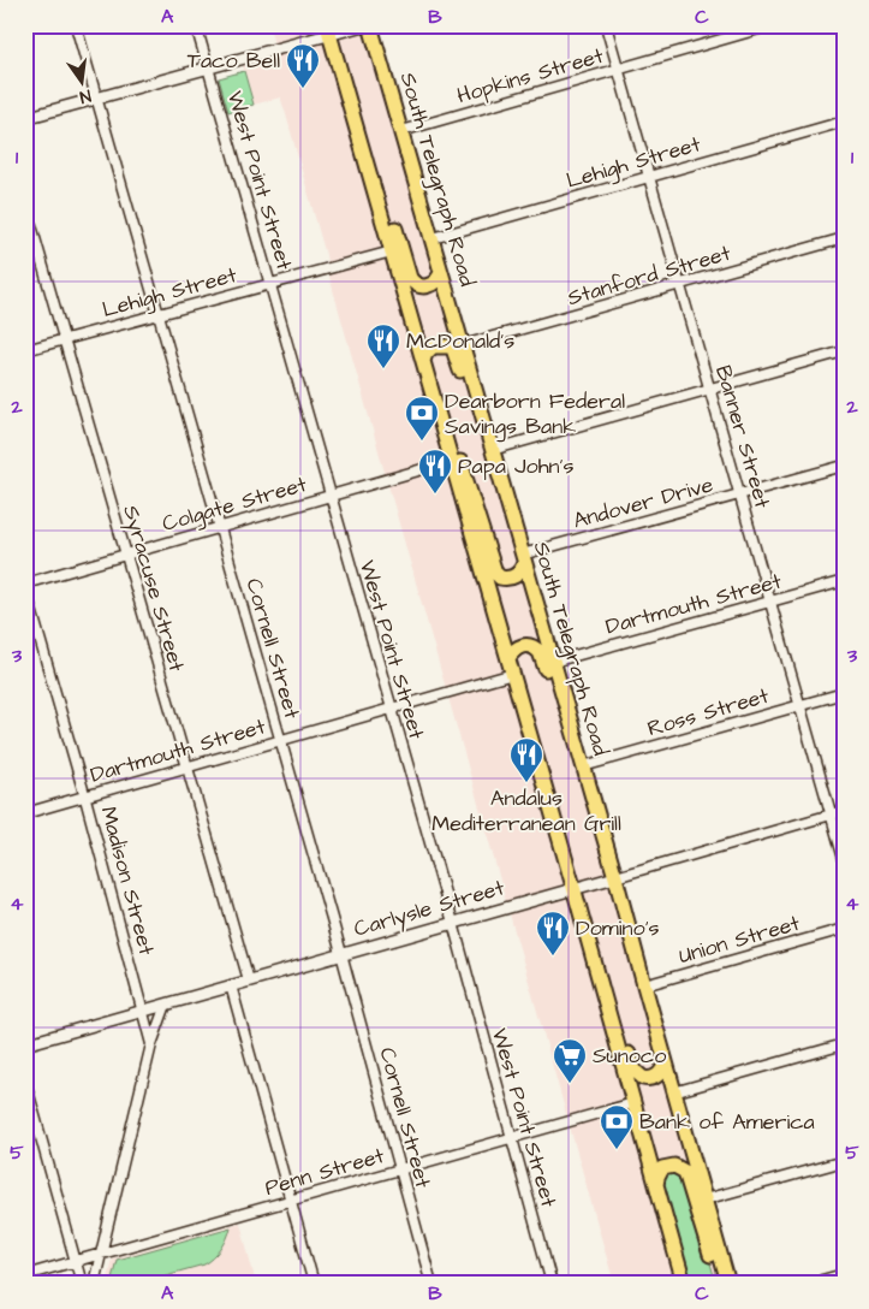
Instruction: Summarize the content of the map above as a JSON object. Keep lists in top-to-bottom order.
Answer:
{
  "streets": {
    "main road": ["South Telegraph Road"],
    "street": [
      "Hopkins Street",
      "Lehigh Street",
      "West Point Street",
      "Stanford Street",
      "Banner Street",
      "Andover Drive",
      "Colgate Street",
      "Syracuse Street",
      "Dartmouth Street",
      "Cornell Street",
      "Ross Street",
      "Madison Street",
      "Carlysle Street",
      "Union Street",
      "Penn Street"
    ]
  },
  "crossings": [
    ["Hopkins Street", "South Telegraph Road"],
    ["Hopkins Street", "Banner Street"],
    ["Lehigh Street", "South Telegraph Road"],
    ["Lehigh Street", "West Point Street"],
    ["Lehigh Street", "Banner Street"],
    ["Lehigh Street", "Syracuse Street"],
    ["Lehigh Street", "Cornell Street"],
    ["South Telegraph Road", "Stanford Street"],
    ["South Telegraph Road", "Andover Drive"],
    ["South Telegraph Road", "Dartmouth Street"],
    ["South Telegraph Road", "Ross Street"],
    ["South Telegraph Road", "Carlysle Street"],
    ["South Telegraph Road", "Union Street"],
    ["West Point Street", "Colgate Street"],
    ["West Point Street", "Dartmouth Street"],
    ["West Point Street", "Carlysle Street"],
    ["West Point Street", "Penn Street"],
    ["Stanford Street", "Banner Street"],
    ["Banner Street", "Andover Drive"],
    ["Banner Street", "Dartmouth Street"],
    ["Banner Street", "Ross Street"],
    ["Banner Street", "Carlysle Street"],
    ["Colgate Street", "Syracuse Street"],
    ["Colgate Street", "Cornell Street"],
    ["Colgate Street", "Madison Street"],
    ["Syracuse Street", "Dartmouth Street"],
    ["Syracuse Street", "Carlysle Street"],
    ["Dartmouth Street", "Cornell Street"],
    ["Dartmouth Street", "Madison Street"],
    ["Cornell Street", "Carlysle Street"],
    ["Cornell Street", "Penn Street"],
    ["Madison Street", "Carlysle Street"]
  ],
  "places": {
    "restaurant": [
      "Taco Bell",
      "McDonald's",
      "Papa John's",
      "Andalus Mediterranean Grill",
      "Domino's"
    ],
    "bank": ["Dearborn Federal Savings Bank", "Bank of America"],
    "supermarket": ["Sunoco"]
  },
  "north": "bottom",
  "grid": {
    "columns": ["A", "B", "C"],
    "rows": [
      "1",
      "2",
      "3",
      "4",
      "5"
    ]
  }
}
